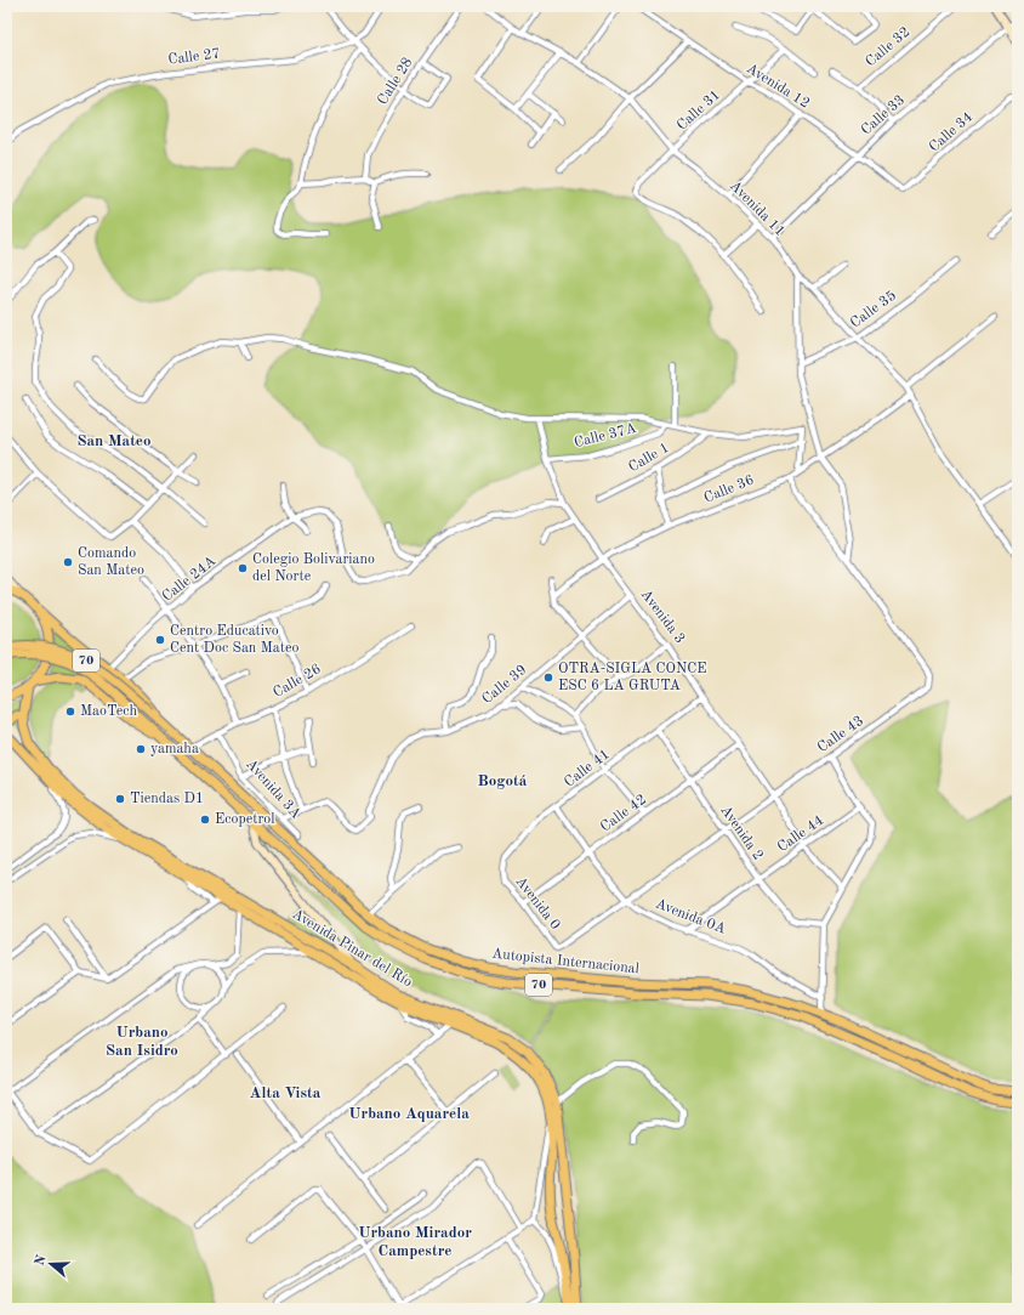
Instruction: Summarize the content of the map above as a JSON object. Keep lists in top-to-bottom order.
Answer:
{
  "streets": {
    "main road": ["70", "Avenida Pinar del Río", "Autopista Internacional"],
    "street": [
      "Calle 32",
      "Calle 27",
      "Calle 28",
      "Avenida 12",
      "Calle 31",
      "Calle 33",
      "Calle 34",
      "Avenida 11",
      "Calle 35",
      "Calle 37A",
      "Calle 1",
      "Calle 36",
      "Calle 24A",
      "Avenida 3",
      "Calle 26",
      "Calle 39",
      "Calle 43",
      "Calle 41",
      "Avenida 3A",
      "Calle 42",
      "Avenida 2",
      "Calle 44",
      "Avenida 0",
      "Avenida 0A"
    ]
  },
  "crossings": [
    ["Avenida 12", "Calle 31"],
    ["Avenida 12", "Calle 33"],
    ["Avenida 12", "Calle 34"],
    ["Calle 31", "Avenida 11"],
    ["Calle 33", "Avenida 11"],
    ["Calle 37A", "Avenida 3"],
    ["Calle 36", "Avenida 3"],
    ["Calle 36", "Calle 43"],
    ["Avenida 3", "Calle 39"],
    ["Avenida 3", "Calle 43"],
    ["Avenida 3", "Calle 41"],
    ["Avenida 3", "Calle 42"],
    ["Avenida 3", "Calle 44"],
    ["Calle 26", "Avenida 3A"],
    ["Calle 26", "Autopista Internacional"],
    ["Calle 43", "Avenida 2"],
    ["Calle 43", "Avenida 0"],
    ["Calle 43", "Avenida 0A"],
    ["Calle 41", "Avenida 2"],
    ["Calle 41", "Avenida 0"],
    ["Calle 41", "Avenida 0A"],
    ["Calle 42", "Avenida 2"],
    ["Calle 42", "Avenida 0"],
    ["Calle 42", "Avenida 0A"],
    ["Avenida 2", "Calle 44"],
    ["Calle 44", "Avenida 0A"],
    ["Avenida Pinar del Río", "Autopista Internacional"]
  ],
  "districts": [
    "San Mateo",
    "Bogotá",
    "Urbano San Isidro",
    "Alta Vista",
    "Urbano Aquarela",
    "Urbano Mirador Campestre"
  ],
  "places": [
    "Comando San Mateo",
    "Colegio Bolivariano del Norte",
    "Centro Educativo Cent Doc San Mateo",
    "OTRA-SIGLA CONCE ESC 6 LA GRUTA",
    "MaoTech",
    "yamaha",
    "Tiendas D1",
    "Ecopetrol"
  ],
  "north": "left"
}
